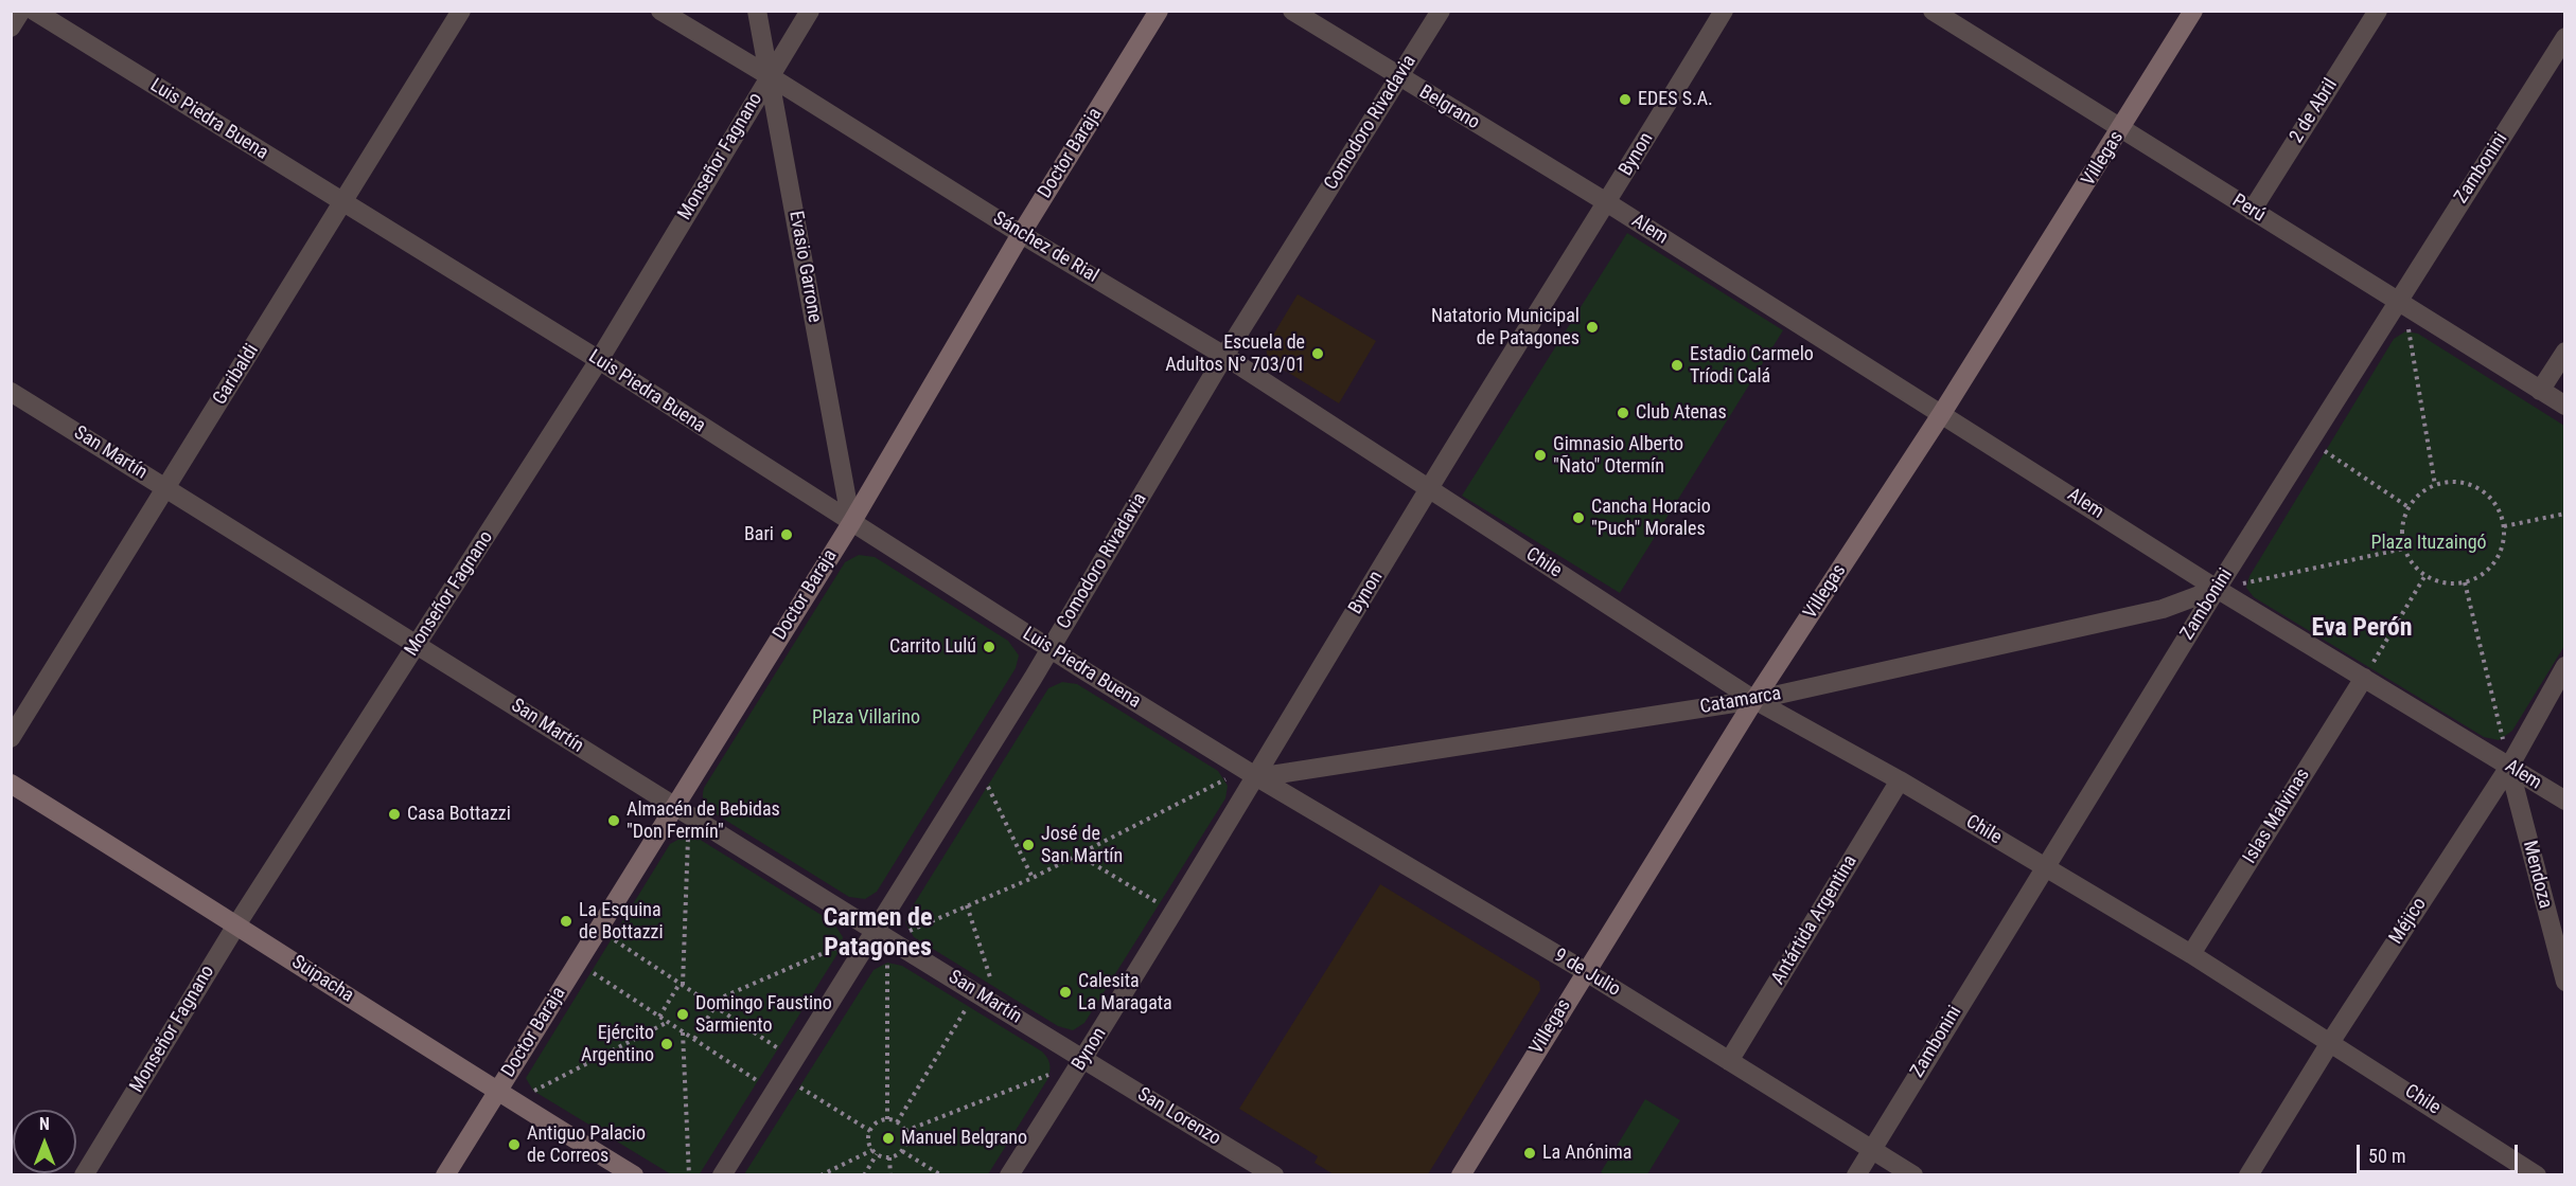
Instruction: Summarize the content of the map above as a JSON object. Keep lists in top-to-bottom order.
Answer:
{
  "streets": {
    "street": [
      "Belgrano",
      "2 de Abril",
      "Luis Piedra Buena",
      "Comodoro Rivadavia",
      "Doctor Baraja",
      "Bynon",
      "Monseñor Fagnano",
      "Villegas",
      "Zambonini",
      "Perú",
      "Alem",
      "Sánchez de Rial",
      "Evasio Garrone",
      "Garibaldi",
      "San Martín",
      "Chile",
      "Catamarca",
      "Islas Malvinas",
      "Mendoza",
      "Antártida Argentina",
      "Méjico",
      "9 de Julio",
      "Suipacha",
      "San Lorenzo"
    ]
  },
  "crossings": [
    ["Belgrano", "Comodoro Rivadavia"],
    ["Belgrano", "Bynon"],
    ["Belgrano", "Alem"],
    ["2 de Abril", "Perú"],
    ["Luis Piedra Buena", "Comodoro Rivadavia"],
    ["Luis Piedra Buena", "Doctor Baraja"],
    ["Luis Piedra Buena", "Bynon"],
    ["Luis Piedra Buena", "Monseñor Fagnano"],
    ["Luis Piedra Buena", "Evasio Garrone"],
    ["Luis Piedra Buena", "Garibaldi"],
    ["Luis Piedra Buena", "Catamarca"],
    ["Luis Piedra Buena", "9 de Julio"],
    ["Comodoro Rivadavia", "Sánchez de Rial"],
    ["Comodoro Rivadavia", "San Martín"],
    ["Doctor Baraja", "Sánchez de Rial"],
    ["Doctor Baraja", "Evasio Garrone"],
    ["Doctor Baraja", "San Martín"],
    ["Doctor Baraja", "Suipacha"],
    ["Bynon", "Alem"],
    ["Bynon", "Sánchez de Rial"],
    ["Bynon", "San Martín"],
    ["Bynon", "Chile"],
    ["Bynon", "Catamarca"],
    ["Bynon", "9 de Julio"],
    ["Bynon", "San Lorenzo"],
    ["Monseñor Fagnano", "Sánchez de Rial"],
    ["Monseñor Fagnano", "Evasio Garrone"],
    ["Monseñor Fagnano", "San Martín"],
    ["Monseñor Fagnano", "Suipacha"],
    ["Villegas", "Perú"],
    ["Villegas", "Alem"],
    ["Villegas", "Chile"],
    ["Villegas", "Catamarca"],
    ["Villegas", "9 de Julio"],
    ["Zambonini", "Perú"],
    ["Zambonini", "Alem"],
    ["Zambonini", "Chile"],
    ["Zambonini", "Catamarca"],
    ["Zambonini", "9 de Julio"],
    ["Alem", "Catamarca"],
    ["Alem", "Islas Malvinas"],
    ["Alem", "Mendoza"],
    ["Alem", "Méjico"],
    ["Sánchez de Rial", "Evasio Garrone"],
    ["Sánchez de Rial", "Chile"],
    ["Garibaldi", "San Martín"],
    ["San Martín", "San Lorenzo"],
    ["Chile", "Catamarca"],
    ["Chile", "Islas Malvinas"],
    ["Chile", "Antártida Argentina"],
    ["Chile", "Méjico"],
    ["Catamarca", "9 de Julio"],
    ["Mendoza", "Méjico"],
    ["Antártida Argentina", "9 de Julio"]
  ],
  "districts": ["Eva Perón", "Carmen de Patagones"],
  "parks": ["Plaza Ituzaingó", "Plaza Villarino"],
  "places": [
    "EDES S.A.",
    "Natatorio Municipal de Patagones",
    "Escuela de Adultos N° 703/01",
    "Estadio Carmelo Tríodi Calá",
    "Club Atenas",
    "Gimnasio Alberto \"Ñato\" Otermín",
    "Cancha Horacio \"Puch\" Morales",
    "Bari",
    "Carrito Lulú",
    "Casa Bottazzi",
    "Almacén de Bebidas \"Don Fermín\"",
    "José de San Martín",
    "La Esquina de Bottazzi",
    "Calesita La Maragata",
    "Domingo Faustino Sarmiento",
    "Ejército Argentino",
    "Manuel Belgrano",
    "Antiguo Palacio de Correos",
    "La Anónima"
  ],
  "scale_bar": "50 m",
  "north": "top"
}
